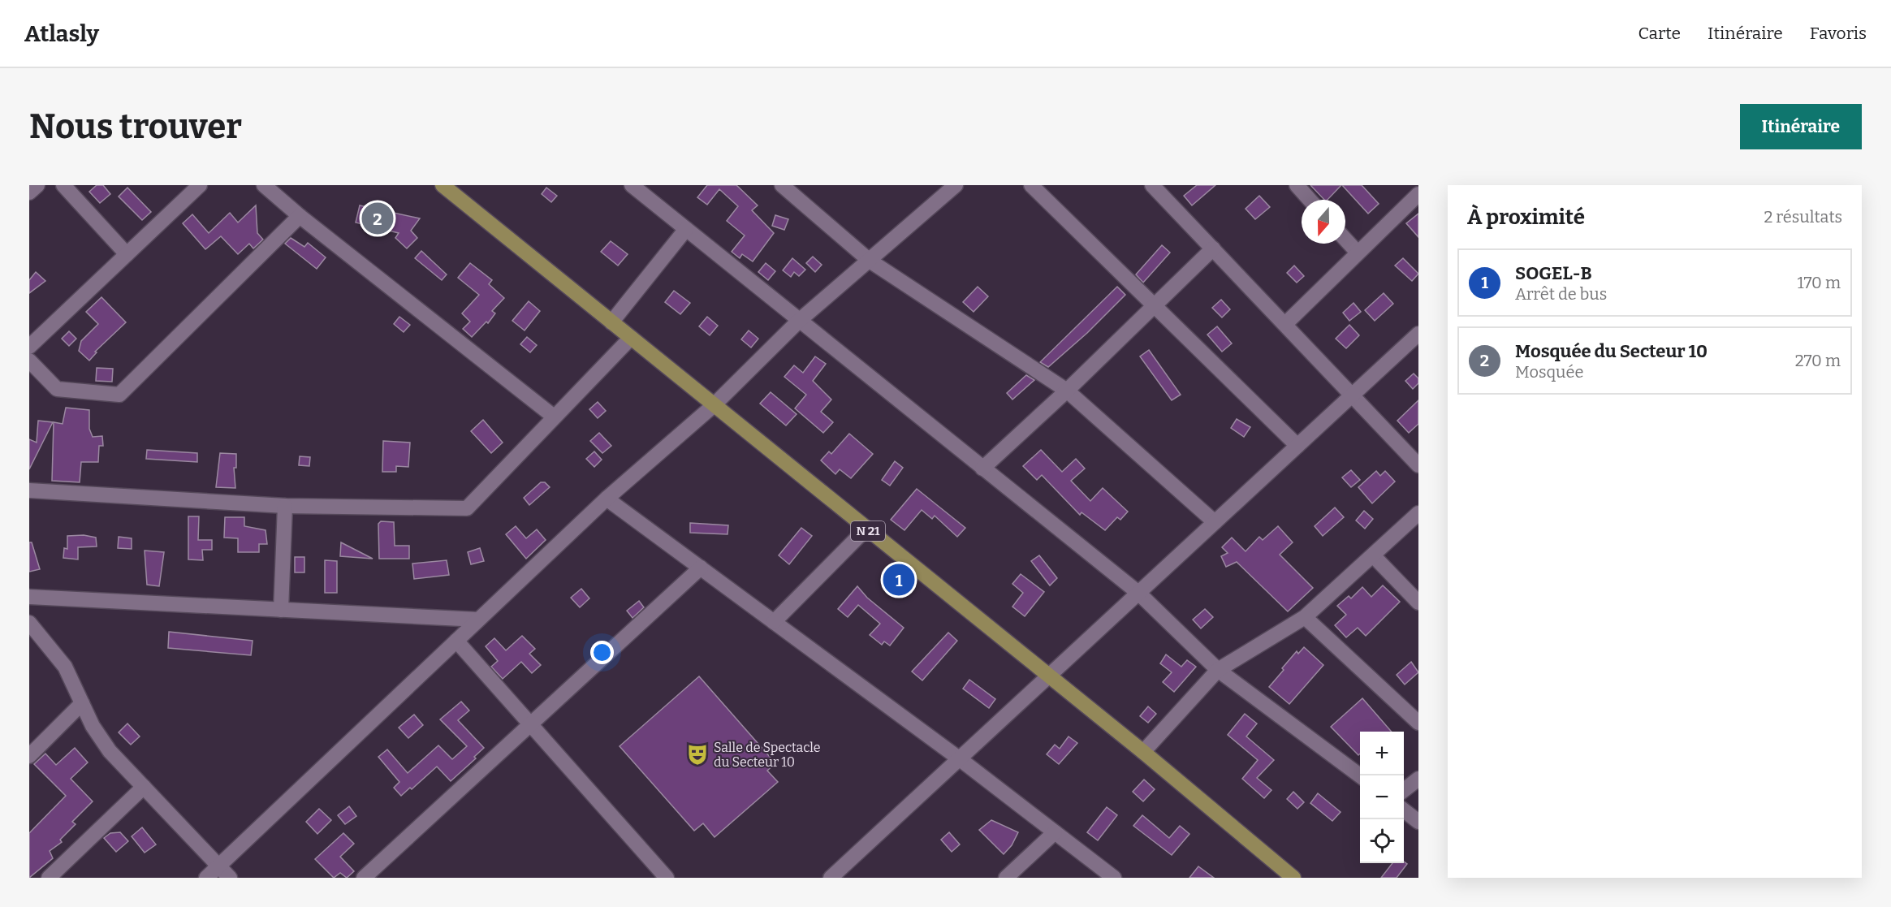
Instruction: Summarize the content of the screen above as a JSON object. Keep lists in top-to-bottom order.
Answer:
{
  "streets": {
    "main road": ["N 21"]
  },
  "places": {
    "theatre": ["Salle de Spectacle du Secteur 10"]
  },
  "north": "bottom",
  "page": {
    "header": "Atlasly",
    "nav": ["Carte", "Itinéraire", "Favoris"],
    "buttons": "Itinéraire",
    "title": "Nous trouver",
    "heading": ["À proximité", "2 résultats"],
    "pins": ["2", "1"],
    "list": [
      {
        "mark": "1",
        "name": "SOGEL-B",
        "note": "Arrêt de bus",
        "value": "170 m"
      },
      {
        "mark": "2",
        "name": "Mosquée du Secteur 10",
        "note": "Mosquée",
        "value": "270 m"
      }
    ],
    "map_buttons": ["+", "−"]
  }
}
